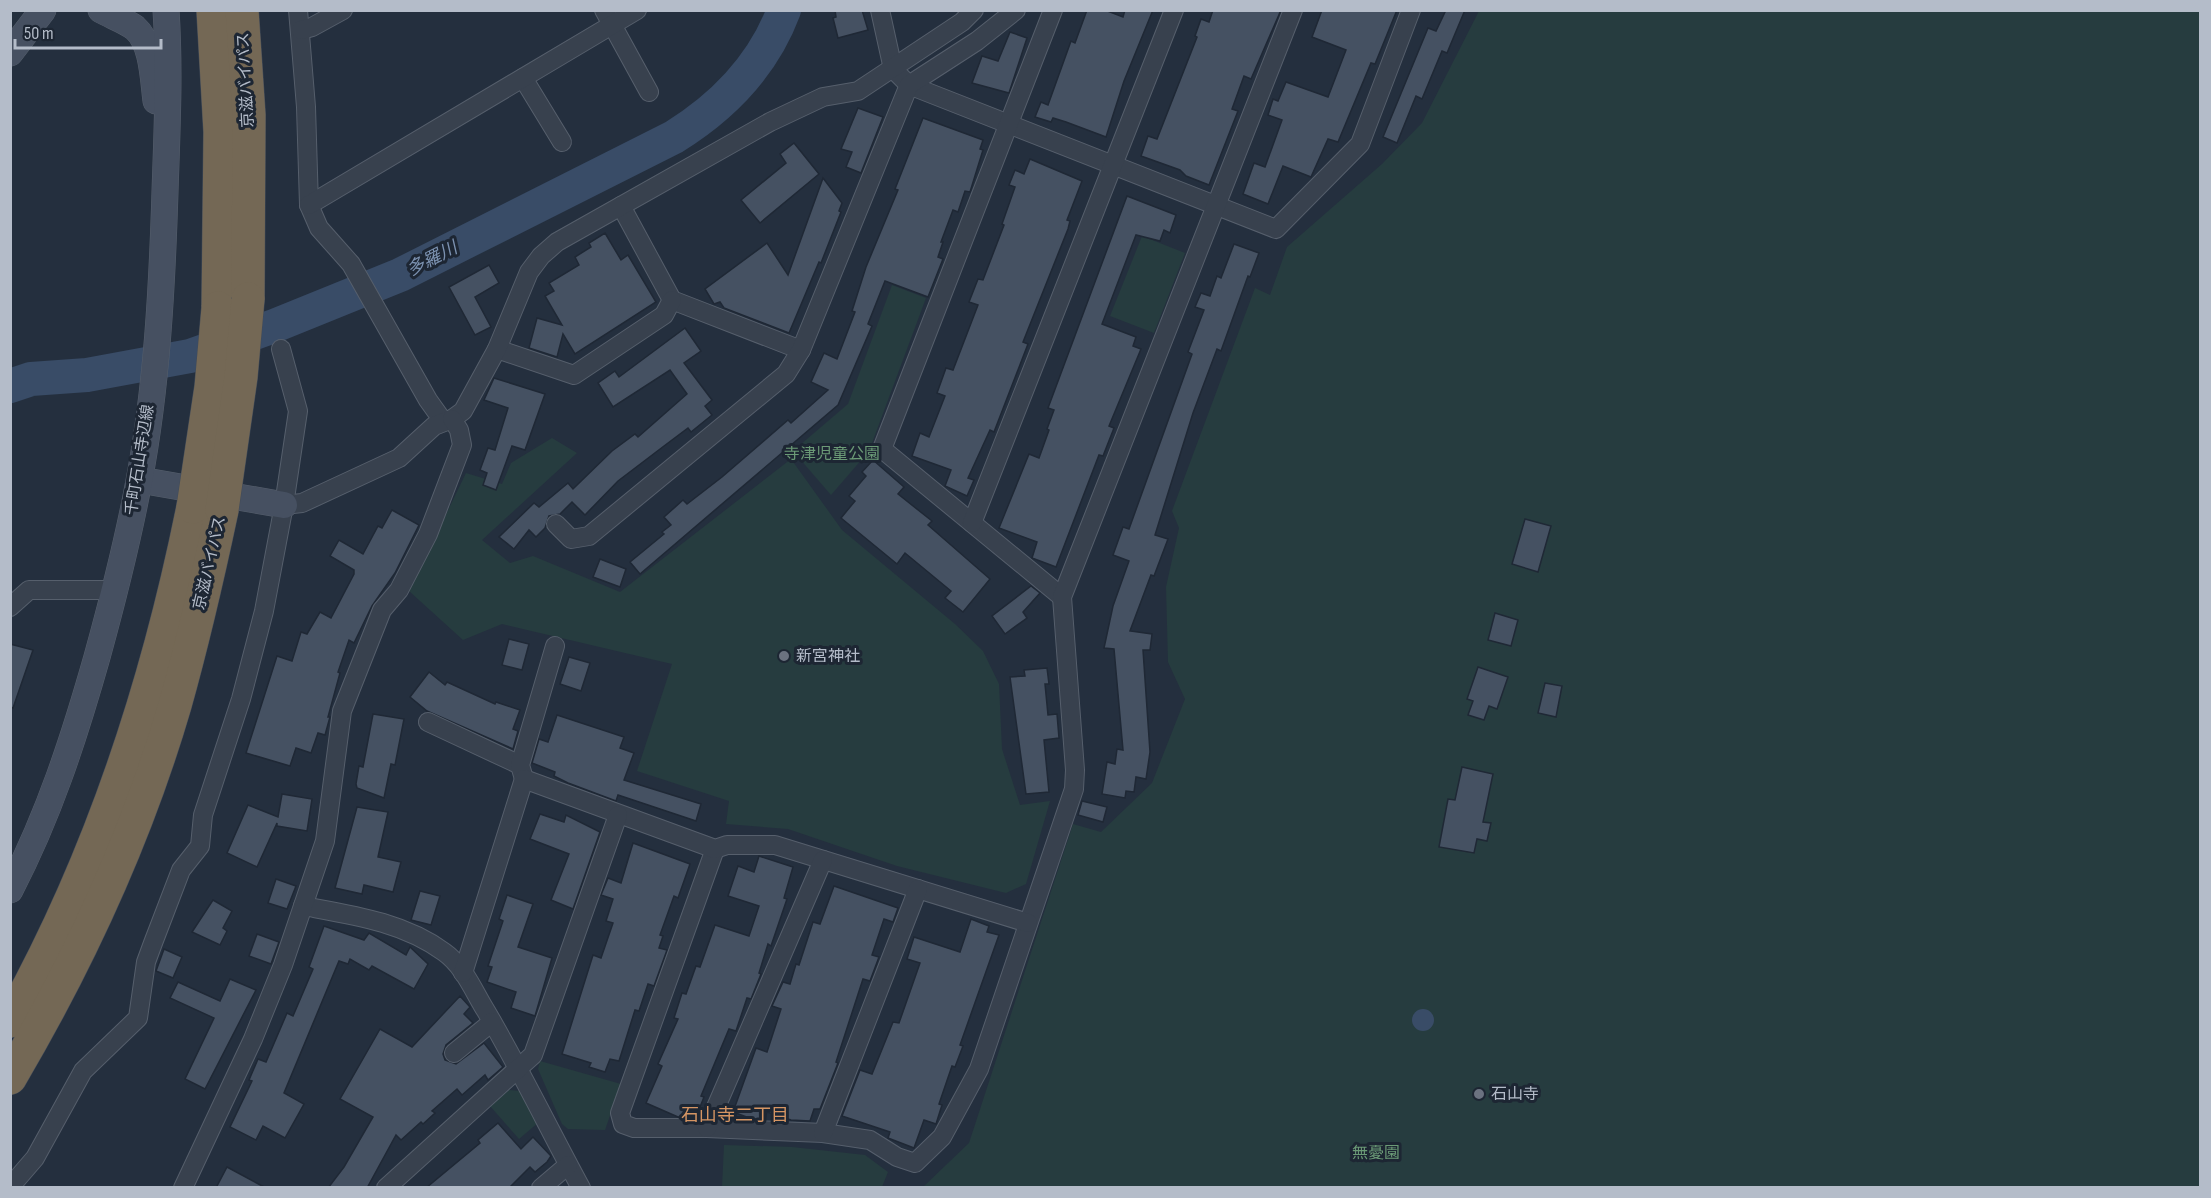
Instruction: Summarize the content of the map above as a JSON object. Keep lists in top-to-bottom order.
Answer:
{
  "streets": {
    "highway": ["京滋バイパス"],
    "main road": ["千町石山寺辺線"]
  },
  "districts": ["石山寺二丁目"],
  "water": ["多羅川"],
  "parks": ["寺津児童公園", "無憂園"],
  "places": ["新宮神社", "石山寺"],
  "scale_bar": "50 m"
}
